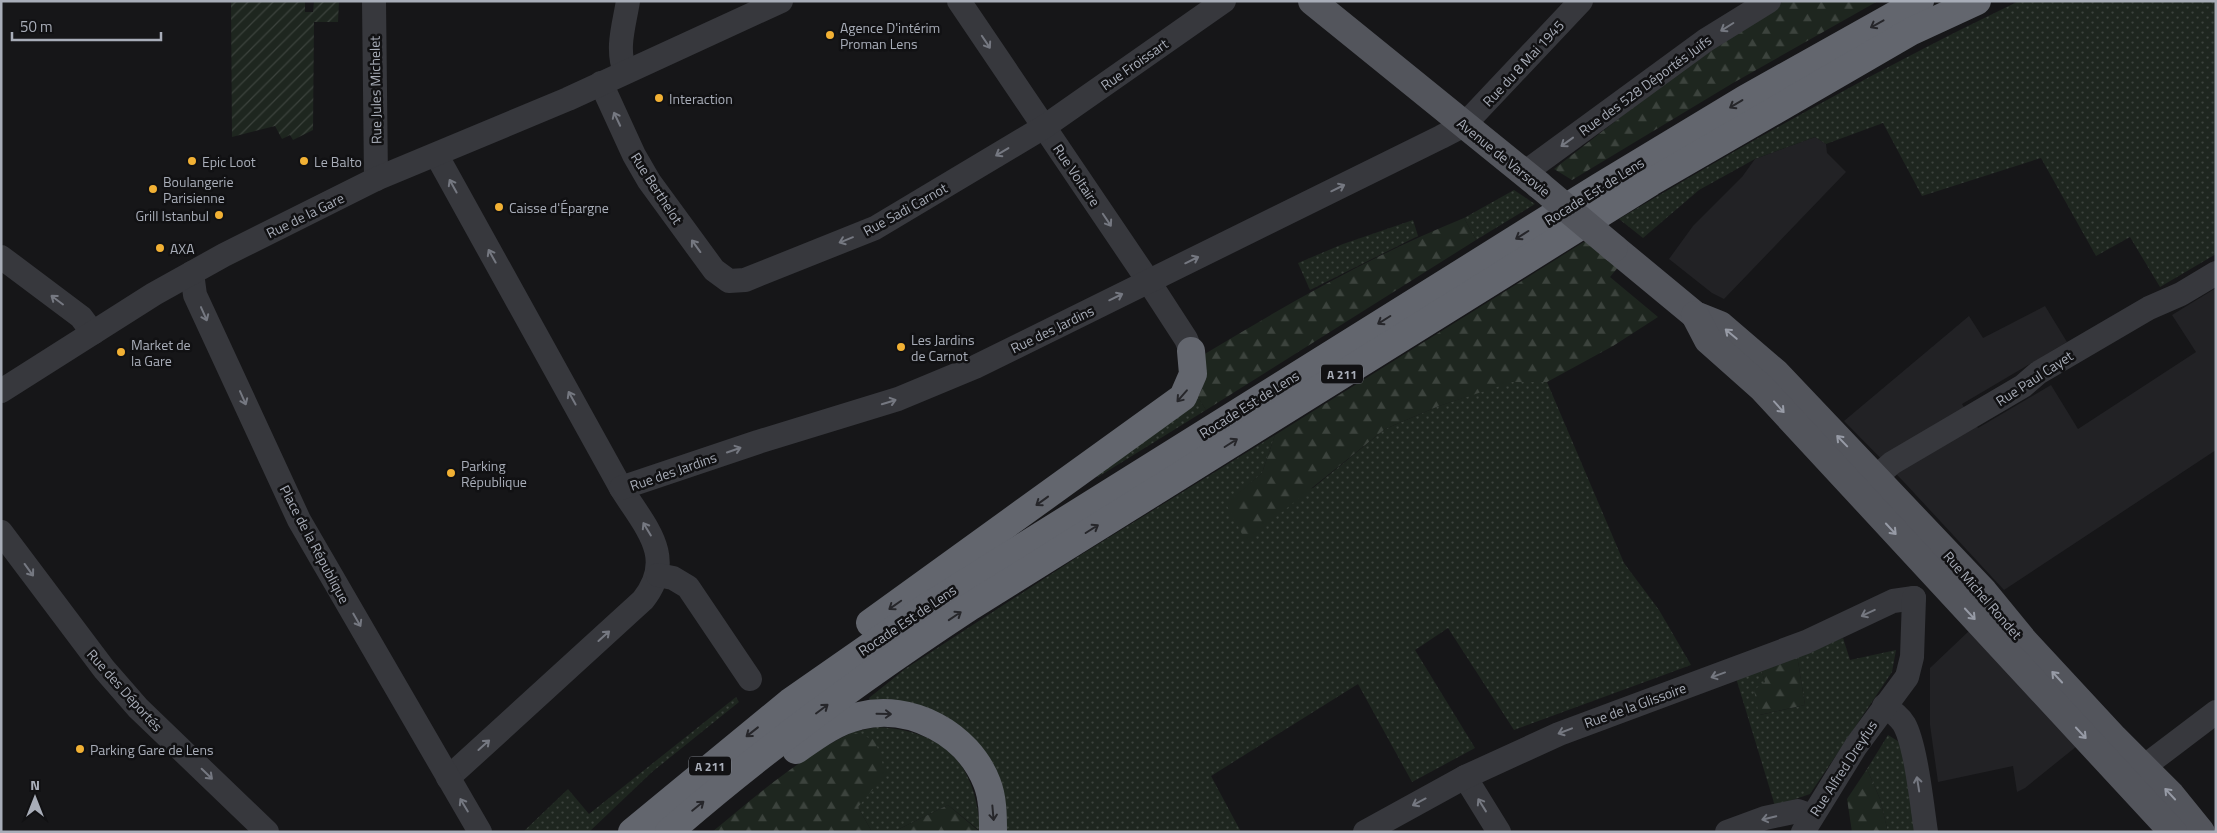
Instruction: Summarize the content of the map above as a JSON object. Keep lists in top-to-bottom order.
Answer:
{
  "streets": {
    "highway": ["Rocade Est de Lens", "A 211"],
    "main road": ["Avenue de Varsovie", "Rue Michel Rondet"],
    "street": [
      "Rue du 8 Mai 1945",
      "Rue Froissart",
      "Rue des 528 Déportés Juifs",
      "Rue Jules Michelet",
      "Rue Voltaire",
      "Rue Berthelot",
      "Rue Sadi Carnot",
      "Rue de la Gare",
      "Rue des Jardins",
      "Rue Paul Cayet",
      "Place de la République",
      "Rue des Déportés",
      "Rue de la Glissoire",
      "Rue Alfred Dreyfus"
    ]
  },
  "crossings": [
    ["Rue du 8 Mai 1945", "Avenue de Varsovie"],
    ["Rue du 8 Mai 1945", "Rue des Jardins"],
    ["Rue Froissart", "Rue Voltaire"],
    ["Rue Froissart", "Rue Sadi Carnot"],
    ["Rue des 528 Déportés Juifs", "Avenue de Varsovie"],
    ["Rue Jules Michelet", "Rue de la Gare"],
    ["Avenue de Varsovie", "Rue des Jardins"],
    ["Avenue de Varsovie", "Rue Michel Rondet"],
    ["Rue Voltaire", "Rue Sadi Carnot"],
    ["Rue Voltaire", "Rue des Jardins"],
    ["Rue Berthelot", "Rue Sadi Carnot"],
    ["Rue Berthelot", "Rue de la Gare"],
    ["Rocade Est de Lens", "A 211"],
    ["Rue de la Gare", "Place de la République"],
    ["Rue Paul Cayet", "Rue Michel Rondet"],
    ["Rue de la Glissoire", "Rue Alfred Dreyfus"]
  ],
  "one_way": [
    "Rue des 528 Déportés Juifs",
    "Rue Voltaire",
    "Rue Sadi Carnot",
    "Rue des Jardins",
    "Rue des Déportés",
    "Rue de la Glissoire"
  ],
  "places": [
    "Agence D'intérim Proman Lens",
    "Interaction",
    "Epic Loot",
    "Le Balto",
    "Boulangerie Parisienne",
    "Caisse d'Épargne",
    "Grill Istanbul",
    "AXA",
    "Les Jardins de Carnot",
    "Market de la Gare",
    "Parking République",
    "Parking Gare de Lens"
  ],
  "scale_bar": "50 m",
  "north": "top"
}
